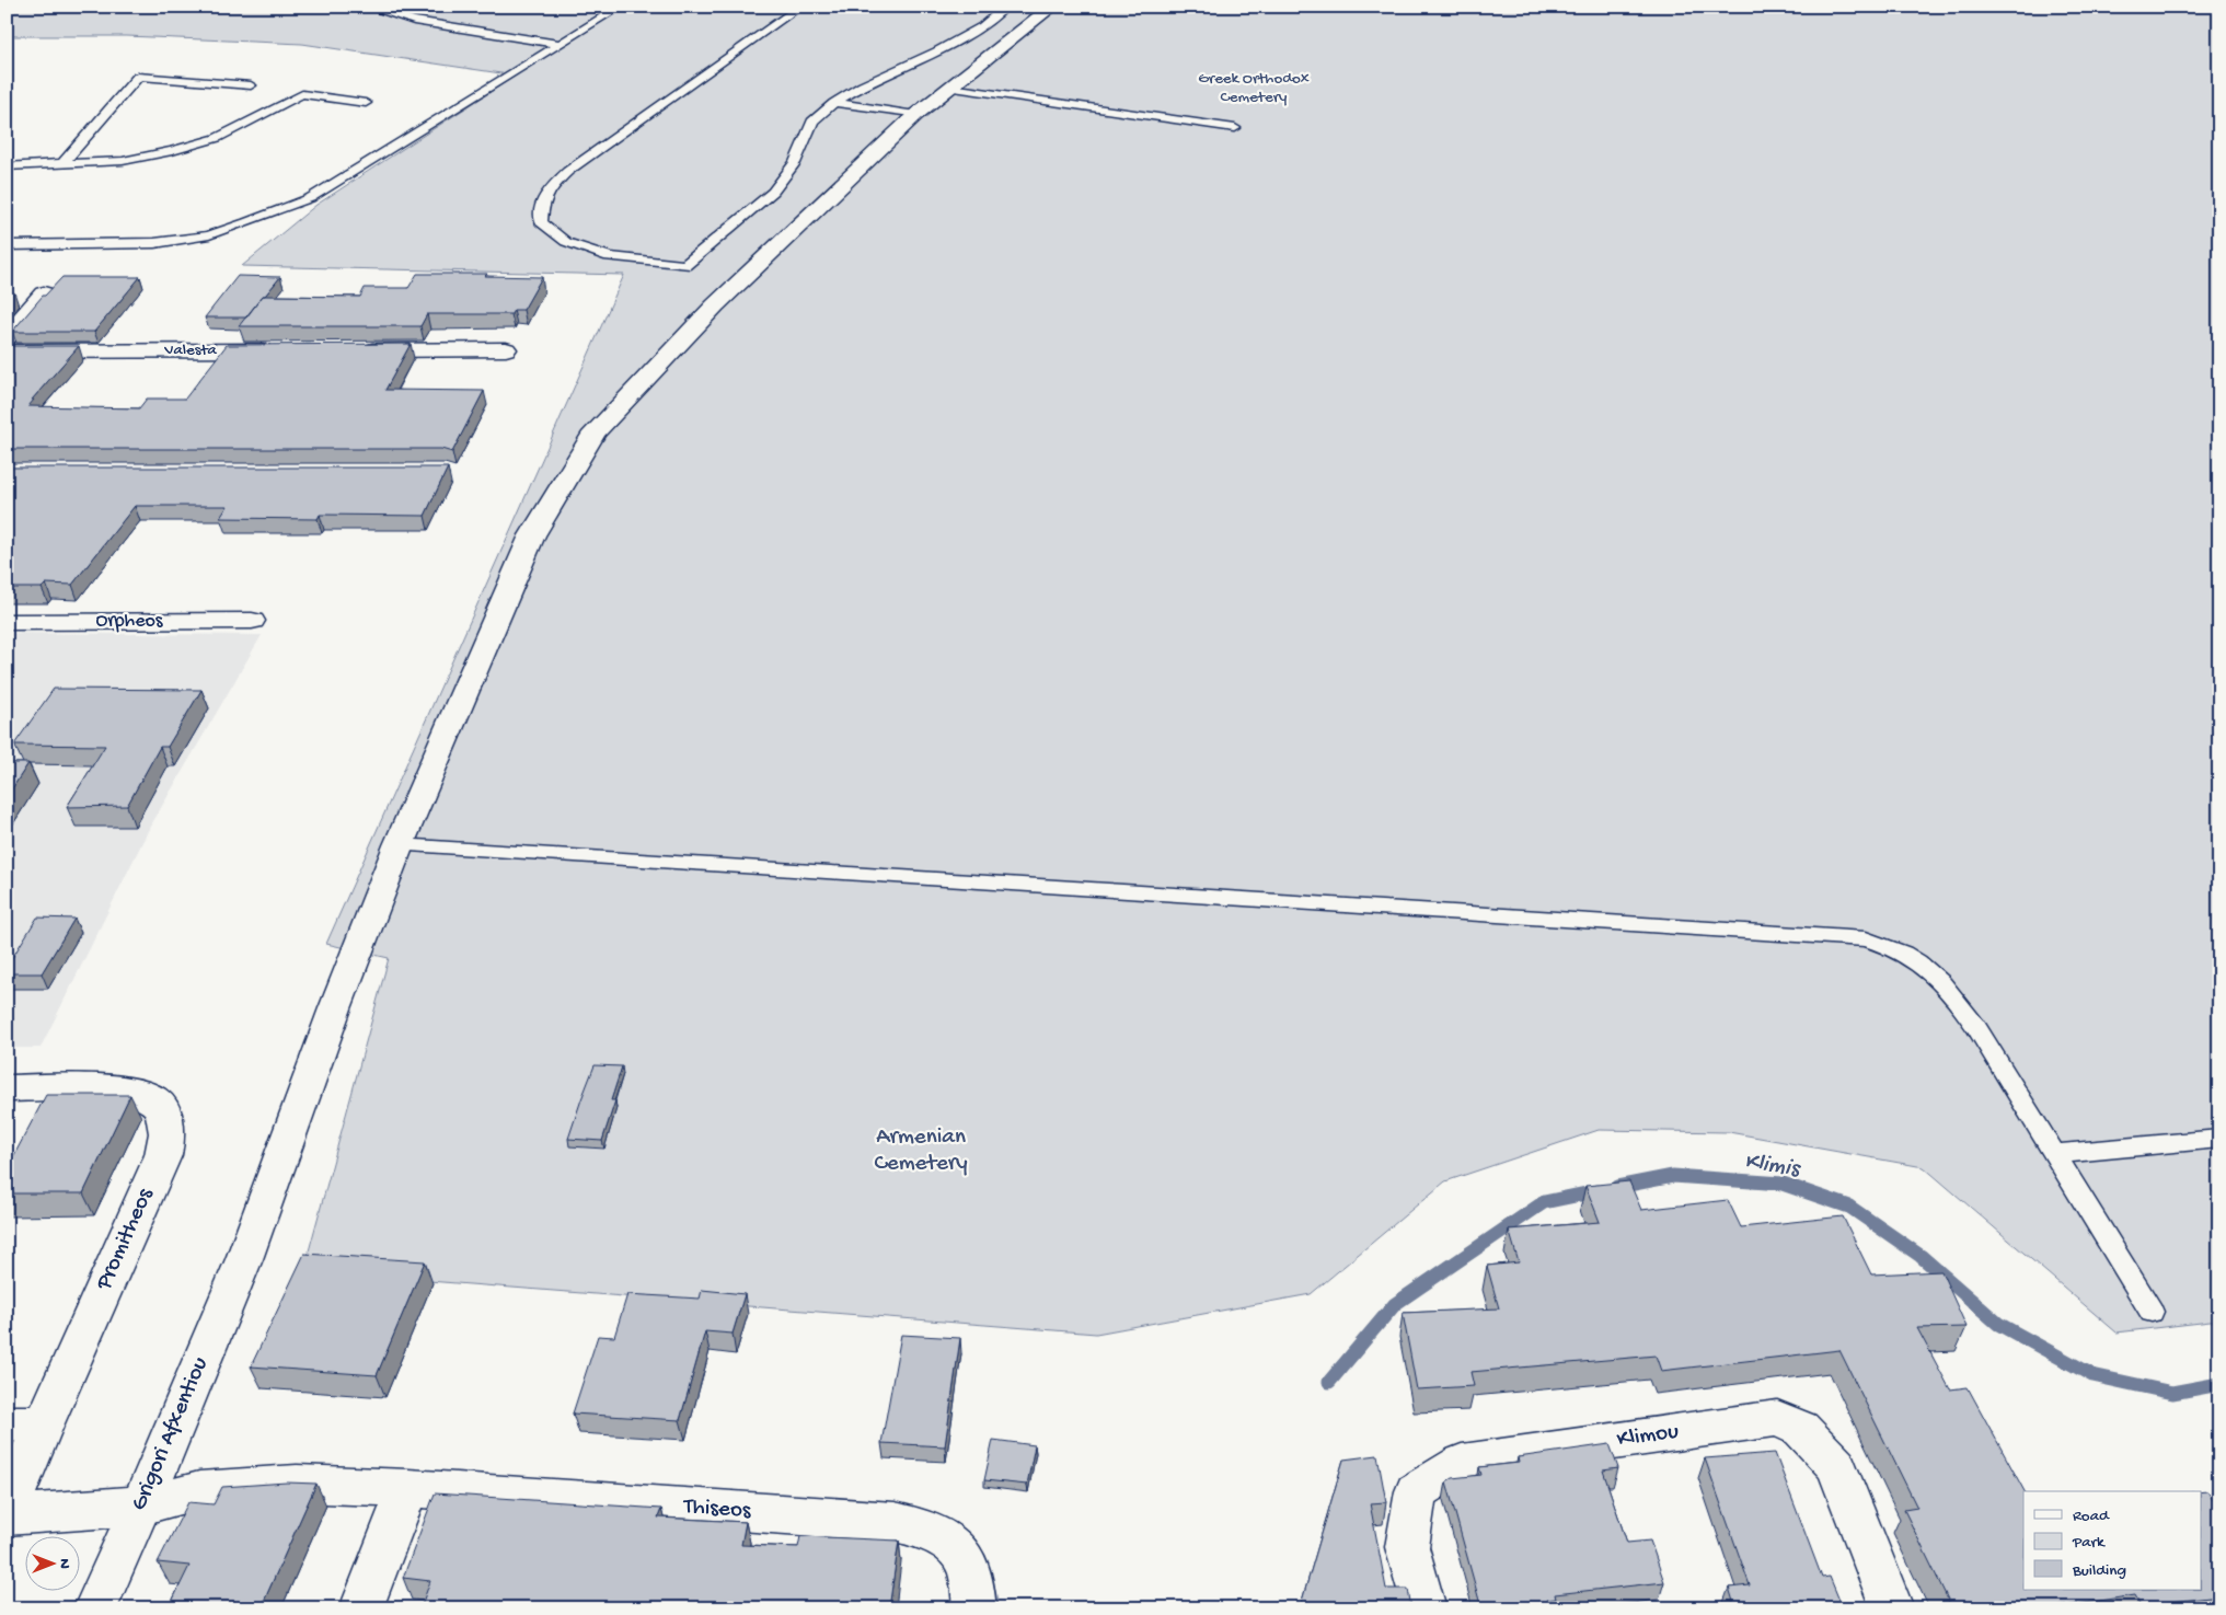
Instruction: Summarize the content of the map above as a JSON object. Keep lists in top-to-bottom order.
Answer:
{
  "streets": {
    "street": [
      "Valesta",
      "Orpheos",
      "Promitheos",
      "Grigori Afxentiou",
      "Klimou",
      "Thiseos"
    ]
  },
  "crossings": [
    ["Promitheos", "Thiseos"],
    ["Grigori Afxentiou", "Thiseos"]
  ],
  "water": ["Klimis"],
  "parks": ["Greek Orthodox Cemetery", "Armenian Cemetery"],
  "legend": ["Road", "Park", "Building"],
  "north": "right"
}
